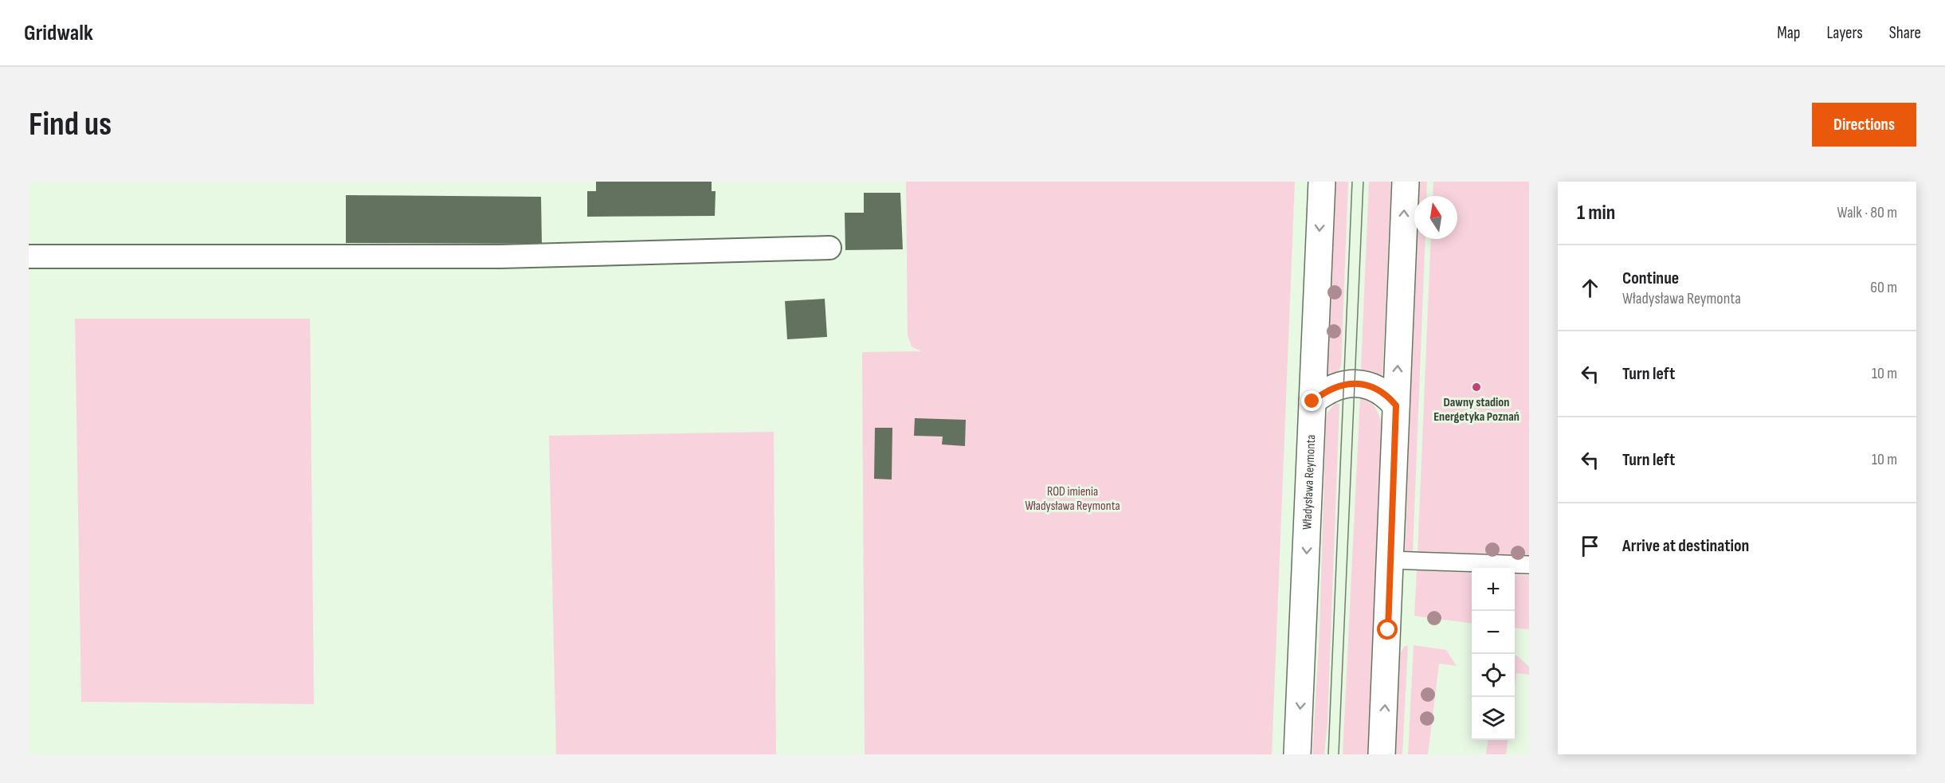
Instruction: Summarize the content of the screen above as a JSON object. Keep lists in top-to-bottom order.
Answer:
{
  "streets": {
    "main road": ["Władysława Reymonta"]
  },
  "parks": ["ROD imienia Władysława Reymonta"],
  "places": ["Dawny stadion Energetyka Poznań"],
  "north": "top",
  "page": {
    "header": "Gridwalk",
    "nav": ["Map", "Layers", "Share"],
    "buttons": "Directions",
    "title": "Find us",
    "heading": ["1 min", "Walk · 80 m"],
    "list": [
      ["Continue", "Władysława Reymonta", "60 m"],
      ["Turn left", "10 m"],
      ["Turn left", "10 m"],
      "Arrive at destination"
    ],
    "map_buttons": ["+", "−"]
  }
}
